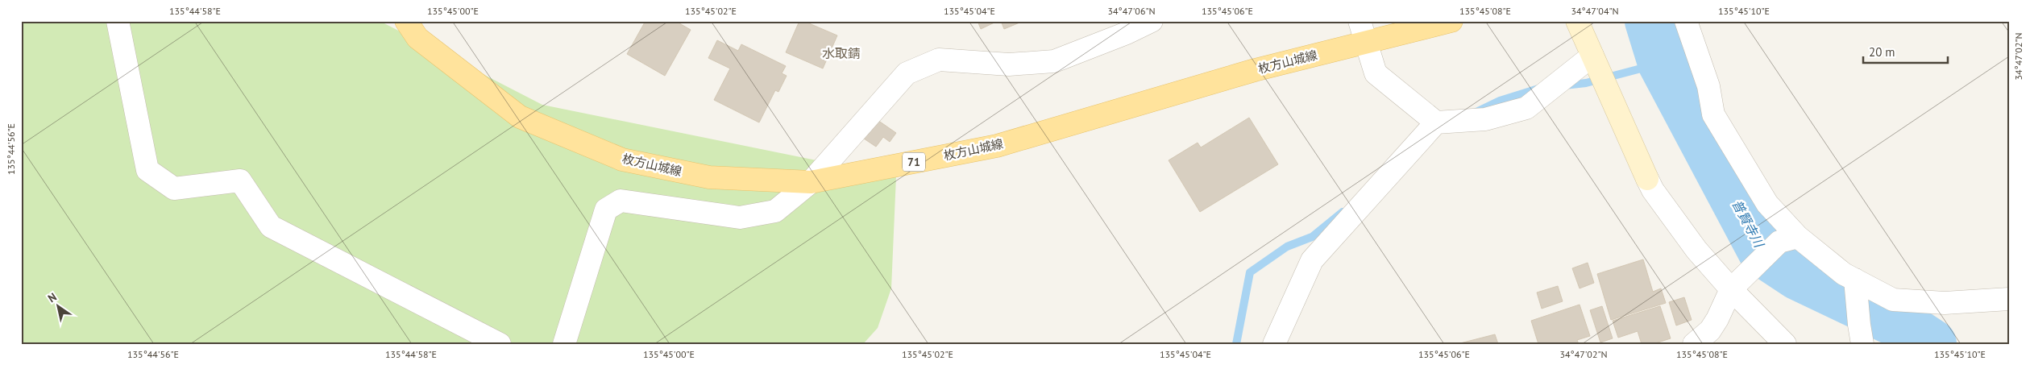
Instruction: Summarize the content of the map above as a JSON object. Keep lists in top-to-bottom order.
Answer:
{
  "streets": {
    "main road": ["枚方山城線", "71"]
  },
  "districts": ["水取錆"],
  "water": ["普賢寺川"],
  "scale_bar": "20 m",
  "north": "top left",
  "coordinates": [
    "135°44'58\"E",
    "135°45'00\"E",
    "135°45'02\"E",
    "135°45'04\"E",
    "34°47'06\"N",
    "135°45'06\"E",
    "135°45'08\"E",
    "34°47'04\"N",
    "135°45'10\"E",
    "34°47'02\"N",
    "135°44'56\"E"
  ]
}
